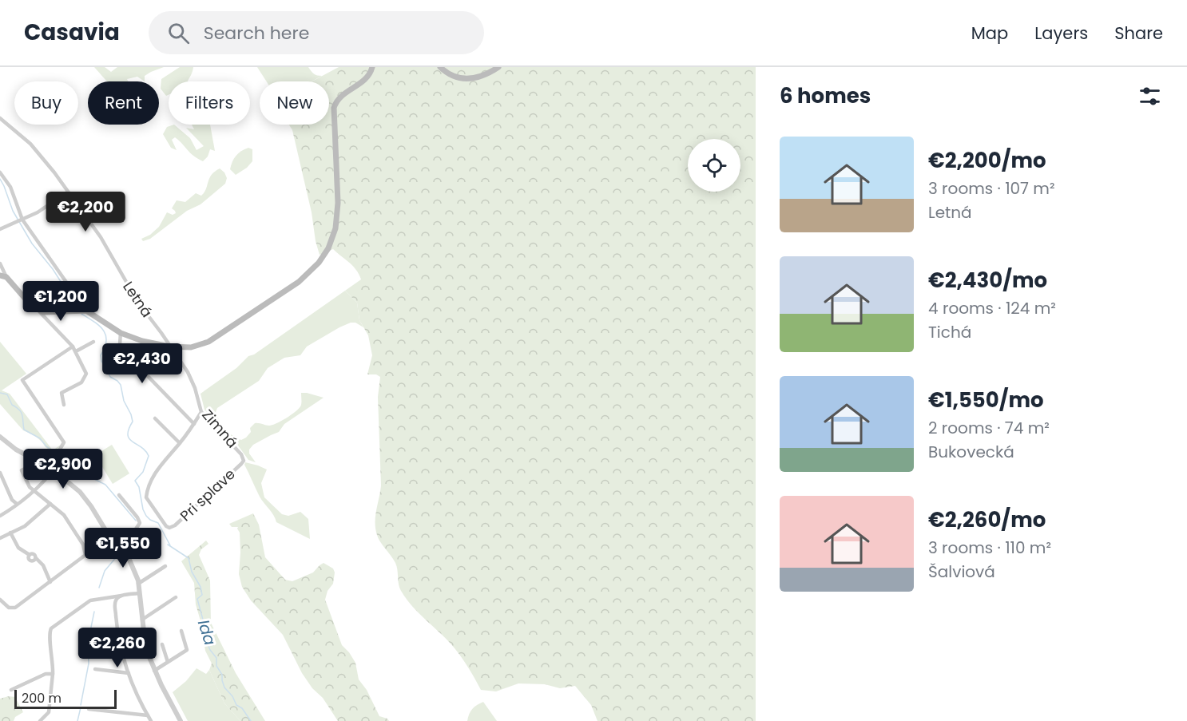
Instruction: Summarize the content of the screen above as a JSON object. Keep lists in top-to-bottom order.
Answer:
{
  "streets": {
    "street": ["Letná", "Zimná", "Pri splave"]
  },
  "crossings": [
    ["Letná", "Zimná"],
    ["Zimná", "Pri splave"]
  ],
  "water": ["Ida"],
  "scale_bar": "200 m",
  "page": {
    "header": "Casavia",
    "search": "Search here",
    "nav": ["Map", "Layers", "Share"],
    "heading": "6 homes",
    "chip": [
      "Buy",
      "Rent",
      "Filters",
      "New"
    ],
    "list": [
      {
        "name": "€2,200/mo",
        "note": "3 rooms · 107 m² · Letná"
      },
      {
        "name": "€2,430/mo",
        "note": "4 rooms · 124 m² · Tichá"
      },
      {
        "name": "€1,550/mo",
        "note": "2 rooms · 74 m² · Bukovecká"
      },
      {
        "name": "€2,260/mo",
        "note": "3 rooms · 110 m² · Šalviová"
      }
    ],
    "price": [
      "€2,200",
      "€1,200",
      "€2,430",
      "€2,900",
      "€1,550",
      "€2,260"
    ],
    "scale": "200 m"
  }
}
